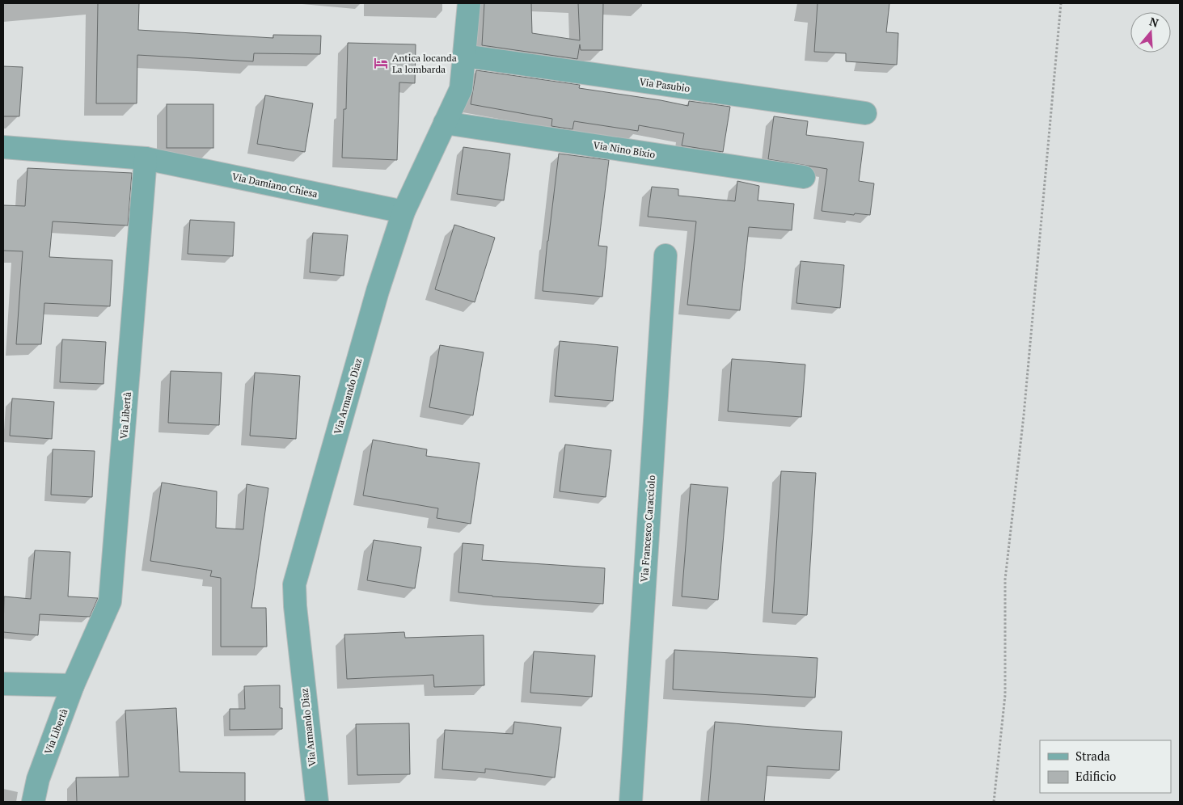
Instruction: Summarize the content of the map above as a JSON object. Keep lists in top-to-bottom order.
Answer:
{
  "streets": {
    "street": [
      "Via Pasubio",
      "Via Nino Bixio",
      "Via Damiano Chiesa",
      "Via Armando Diaz",
      "Via Libertà",
      "Via Francesco Caracciolo"
    ]
  },
  "crossings": [
    ["Via Pasubio", "Via Armando Diaz"],
    ["Via Nino Bixio", "Via Armando Diaz"],
    ["Via Damiano Chiesa", "Via Armando Diaz"],
    ["Via Damiano Chiesa", "Via Libertà"]
  ],
  "places": {
    "hotel": ["Antica locanda La lombarda"]
  },
  "legend": ["Strada", "Edificio"],
  "north": "top"
}
